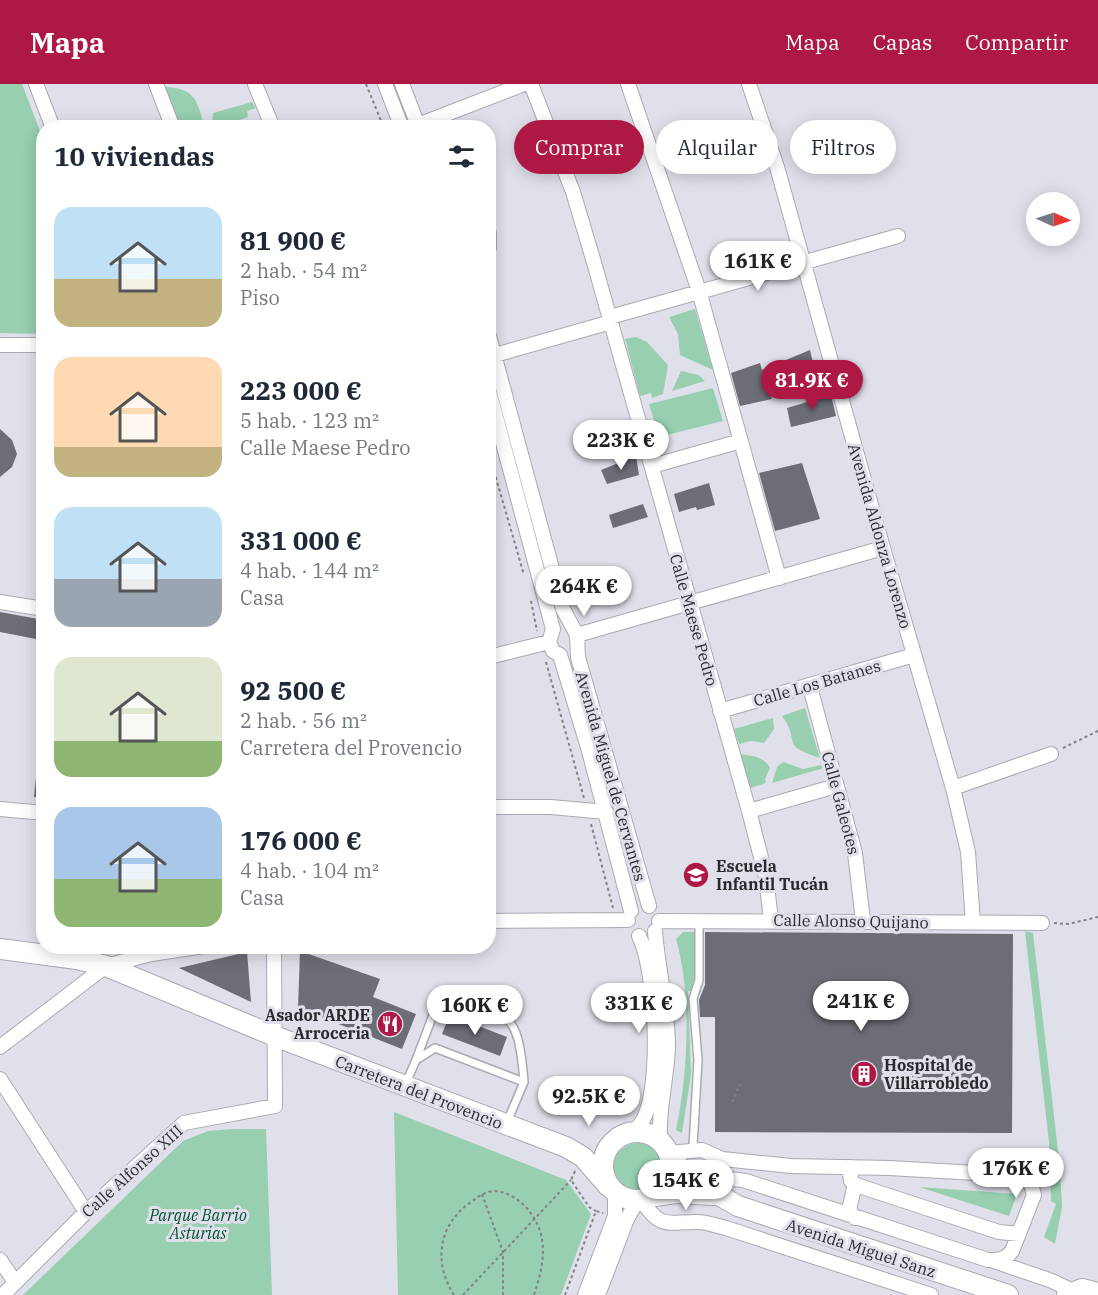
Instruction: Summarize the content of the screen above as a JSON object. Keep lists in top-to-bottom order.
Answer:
{
  "streets": {
    "street": [
      "Avenida Aldonza Lorenzo",
      "Calle Maese Pedro",
      "Calle Los Batanes",
      "Avenida Miguel de Cervantes",
      "Calle Galeotes",
      "Calle Alonso Quijano",
      "Carretera del Provencio",
      "Calle Alfonso XIII",
      "Avenida Miguel Sanz"
    ]
  },
  "crossings": [
    ["Avenida Aldonza Lorenzo", "Calle Los Batanes"],
    ["Avenida Aldonza Lorenzo", "Calle Alonso Quijano"],
    ["Calle Maese Pedro", "Calle Los Batanes"],
    ["Calle Maese Pedro", "Calle Alonso Quijano"],
    ["Calle Los Batanes", "Calle Galeotes"],
    ["Avenida Miguel de Cervantes", "Calle Alonso Quijano"],
    ["Calle Galeotes", "Calle Alonso Quijano"],
    ["Carretera del Provencio", "Calle Alfonso XIII"],
    ["Carretera del Provencio", "Avenida Miguel Sanz"]
  ],
  "parks": ["Parque Barrio Asturias"],
  "places": {
    "school or university": ["Escuela Infantil Tucán"],
    "restaurant": ["Asador ARDE Arroceria"],
    "building": ["Hospital de Villarrobledo"]
  },
  "north": "right",
  "page": {
    "header": "Mapa",
    "nav": ["Mapa", "Capas", "Compartir"],
    "chip": ["Comprar", "Alquilar", "Filtros"],
    "heading": "10 viviendas",
    "list": [
      {
        "name": "81 900 €",
        "note": "2 hab. · 54 m² · Piso"
      },
      {
        "name": "223 000 €",
        "note": "5 hab. · 123 m² · Calle Maese Pedro"
      },
      {
        "name": "331 000 €",
        "note": "4 hab. · 144 m² · Casa"
      },
      {
        "name": "92 500 €",
        "note": "2 hab. · 56 m² · Carretera del Provencio"
      },
      {
        "name": "176 000 €",
        "note": "4 hab. · 104 m² · Casa"
      }
    ],
    "price": [
      "161K €",
      "81.9K €",
      "223K €",
      "264K €",
      "241K €",
      "331K €",
      "160K €",
      "92.5K €",
      "176K €",
      "154K €"
    ]
  }
}
